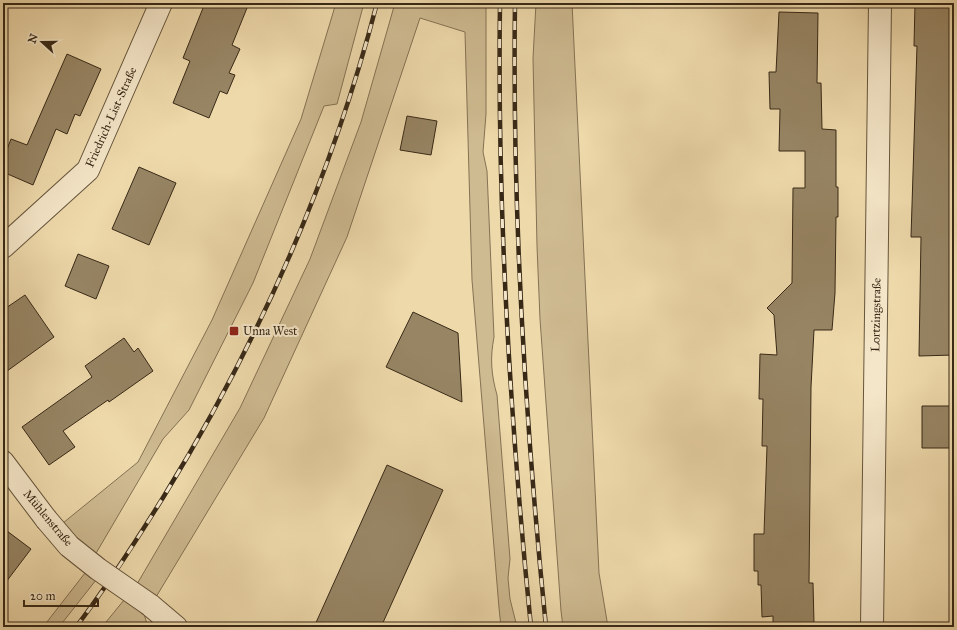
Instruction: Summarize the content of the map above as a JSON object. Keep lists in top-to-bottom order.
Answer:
{
  "streets": {
    "street": ["Friedrich-List-Straße", "Lortzingstraße", "Mühlenstraße"]
  },
  "places": {
    "transit": ["Unna West"]
  },
  "scale_bar": "20 m",
  "north": "left"
}
